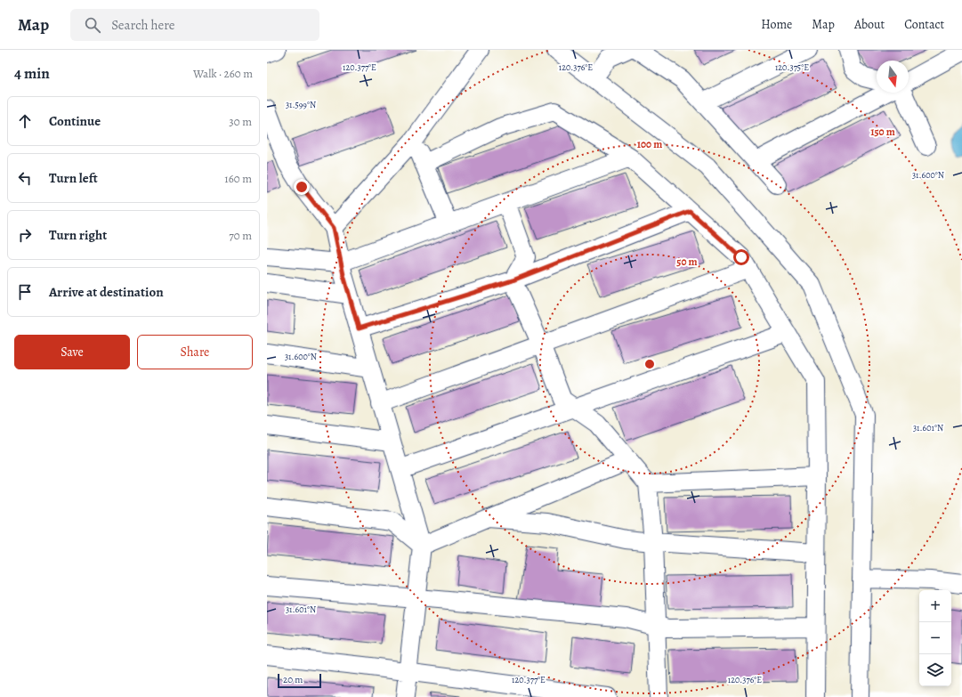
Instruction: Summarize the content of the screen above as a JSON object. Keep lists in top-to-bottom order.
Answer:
{
  "scale_bar": "20 m",
  "north": "bottom",
  "page": {
    "header": "Map",
    "search": "Search here",
    "nav": [
      "Home",
      "Map",
      "About",
      "Contact"
    ],
    "heading": ["4 min", "Walk · 260 m"],
    "list": [
      ["Continue", "30 m"],
      ["Turn left", "160 m"],
      ["Turn right", "70 m"],
      "Arrive at destination"
    ],
    "buttons": ["Save", "Share"],
    "map_buttons": ["+", "−"],
    "scale": "20 m"
  },
  "coordinates": [
    "120.377°E",
    "120.376°E",
    "120.375°E",
    "31.599°N",
    "31.600°N",
    "31.601°N"
  ],
  "rings": ["150 m", "100 m", "50 m"]
}
